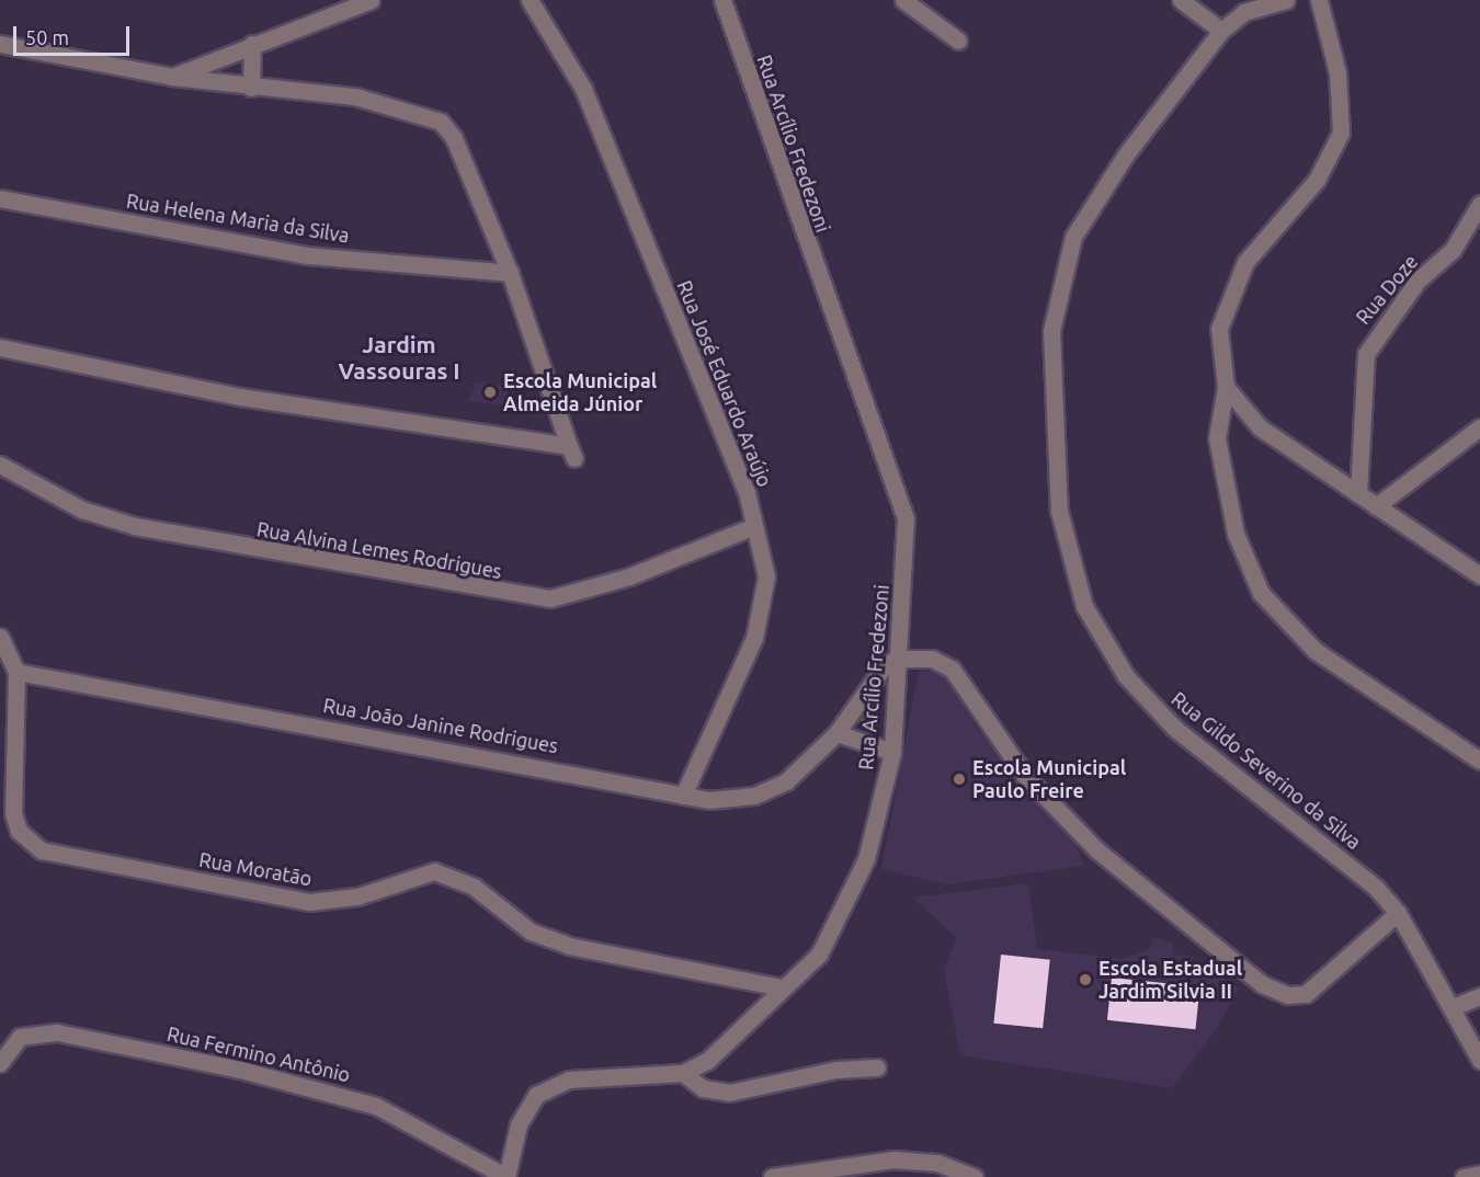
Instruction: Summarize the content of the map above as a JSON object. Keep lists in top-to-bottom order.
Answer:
{
  "streets": {
    "street": [
      "Rua Arcílio Fredezoni",
      "Rua Helena Maria da Silva",
      "Rua Doze",
      "Rua José Eduardo Araújo",
      "Rua Alvina Lemes Rodrigues",
      "Rua João Janine Rodrigues",
      "Rua Gildo Severino da Silva",
      "Rua Moratão",
      "Rua Fermino Antônio"
    ]
  },
  "crossings": [
    ["Rua Arcílio Fredezoni", "Rua João Janine Rodrigues"],
    ["Rua Arcílio Fredezoni", "Rua Moratão"],
    ["Rua Arcílio Fredezoni", "Rua Fermino Antônio"],
    ["Rua José Eduardo Araújo", "Rua Alvina Lemes Rodrigues"],
    ["Rua José Eduardo Araújo", "Rua João Janine Rodrigues"],
    ["Rua João Janine Rodrigues", "Rua Moratão"]
  ],
  "districts": ["Jardim Vassouras I"],
  "places": ["Escola Municipal Almeida Júnior", "Escola Municipal Paulo Freire", "Escola Estadual Jardim Silvia II"],
  "scale_bar": "50 m"
}
